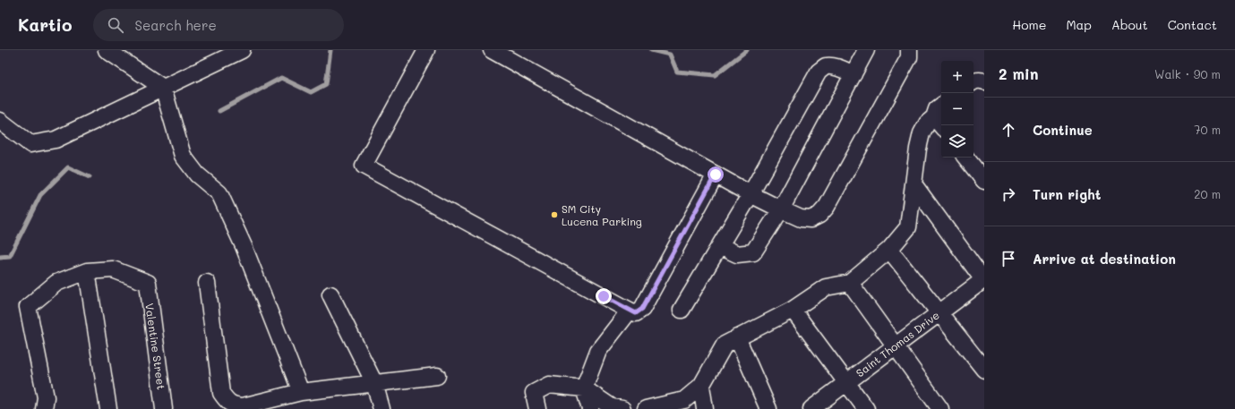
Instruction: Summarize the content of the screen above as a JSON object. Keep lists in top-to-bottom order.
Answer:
{
  "streets": {
    "street": ["Saint Thomas Drive", "Valentine Street"]
  },
  "places": ["SM City Lucena Parking"],
  "page": {
    "header": "Kartio",
    "search": "Search here",
    "nav": [
      "Home",
      "Map",
      "About",
      "Contact"
    ],
    "heading": ["2 min", "Walk · 90 m"],
    "map_buttons": ["+", "−"],
    "list": [
      ["Continue", "70 m"],
      ["Turn right", "20 m"],
      "Arrive at destination"
    ]
  }
}
